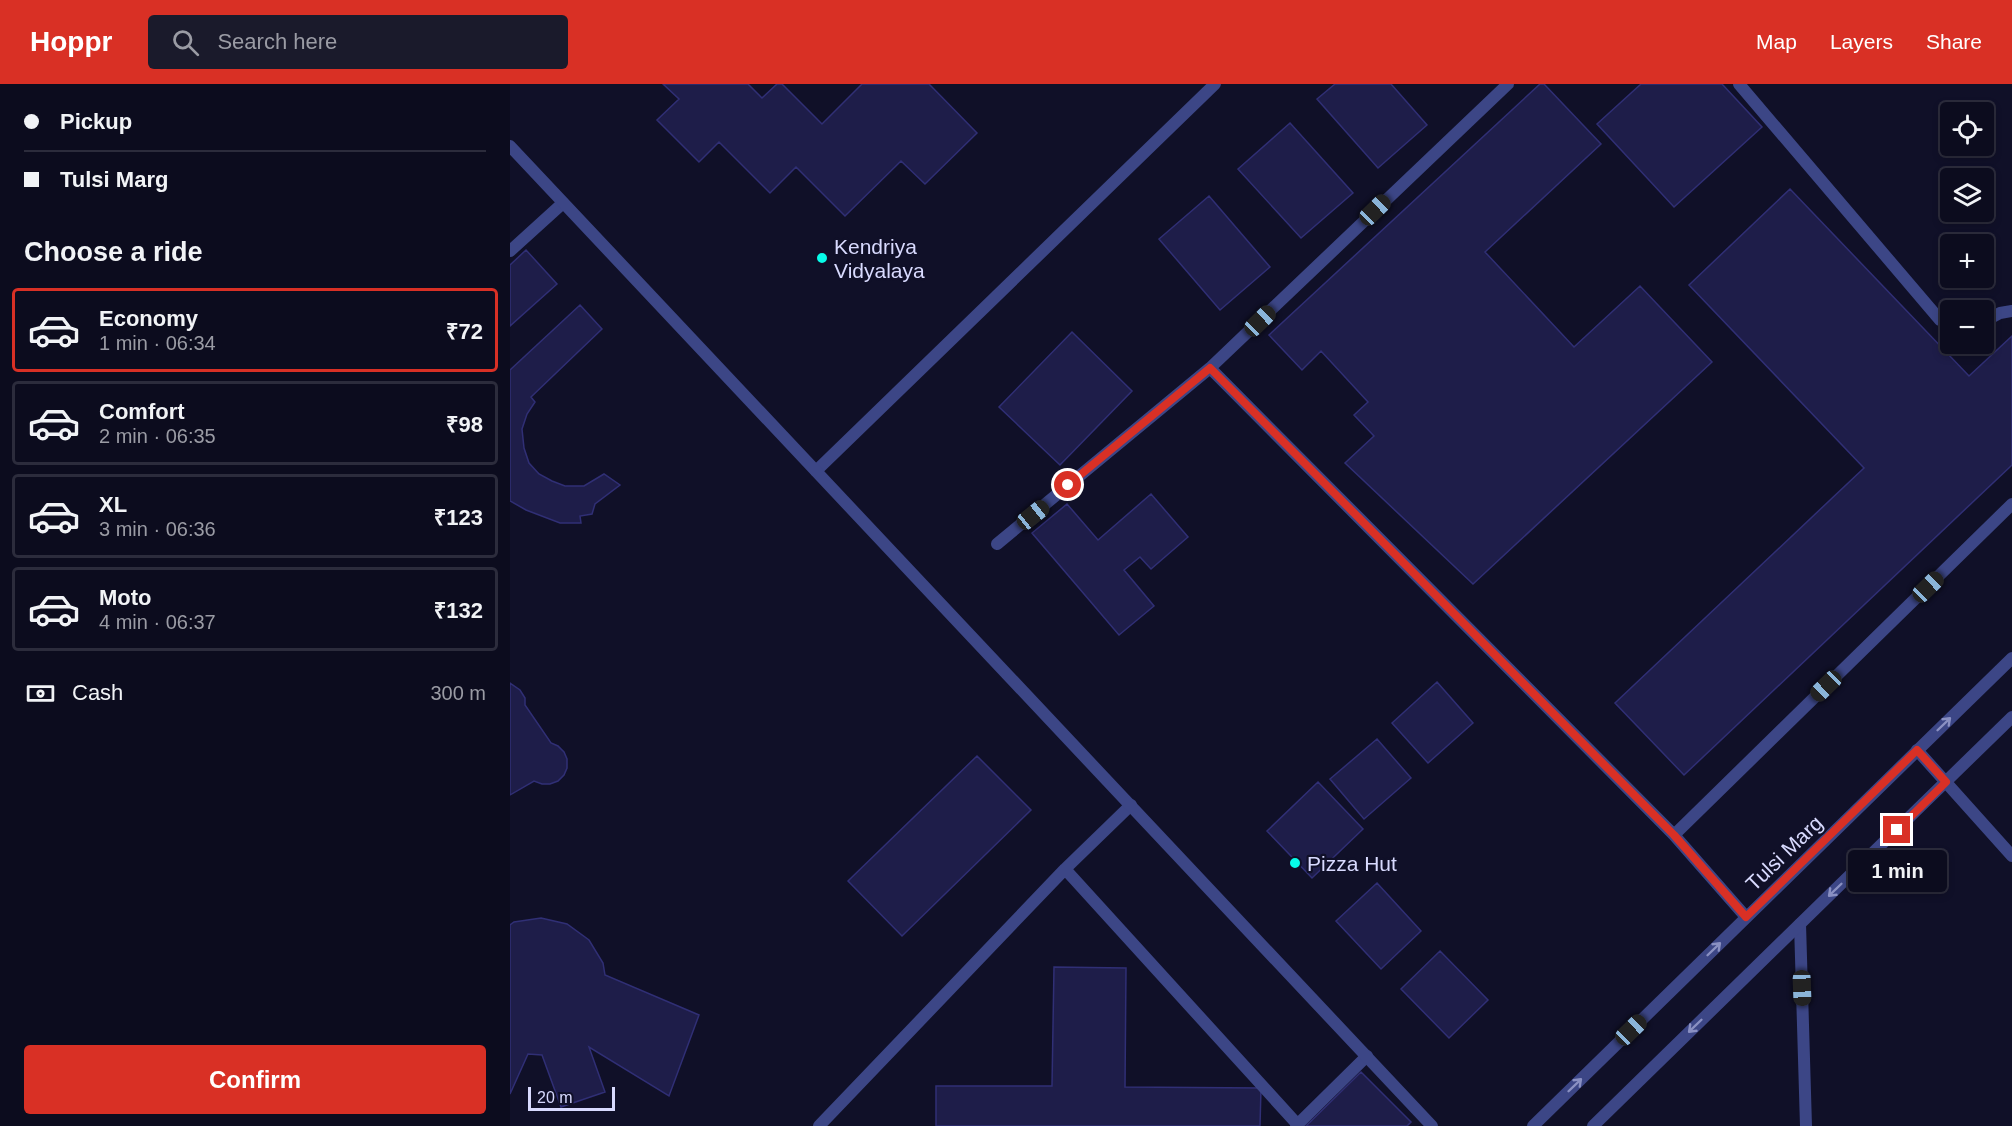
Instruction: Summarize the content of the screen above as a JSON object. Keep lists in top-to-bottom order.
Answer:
{
  "streets": {
    "street": ["Tulsi Marg"]
  },
  "places": ["Kendriya Vidyalaya", "Pizza Hut"],
  "scale_bar": "20 m",
  "page": {
    "header": "Hoppr",
    "search": "Search here",
    "nav": ["Map", "Layers", "Share"],
    "banner": ["Pickup", "Tulsi Marg"],
    "map_buttons": ["+", "−"],
    "heading": "Choose a ride",
    "list": [
      {
        "name": "Economy",
        "note": "1 min · 06:34",
        "value": "₹72"
      },
      {
        "name": "Comfort",
        "note": "2 min · 06:35",
        "value": "₹98"
      },
      {
        "name": "XL",
        "note": "3 min · 06:36",
        "value": "₹123"
      },
      {
        "name": "Moto",
        "note": "4 min · 06:37",
        "value": "₹132"
      }
    ],
    "pay": ["Cash", "300 m"],
    "bubble": "1 min",
    "buttons": "Confirm",
    "scale": "20 m"
  }
}
